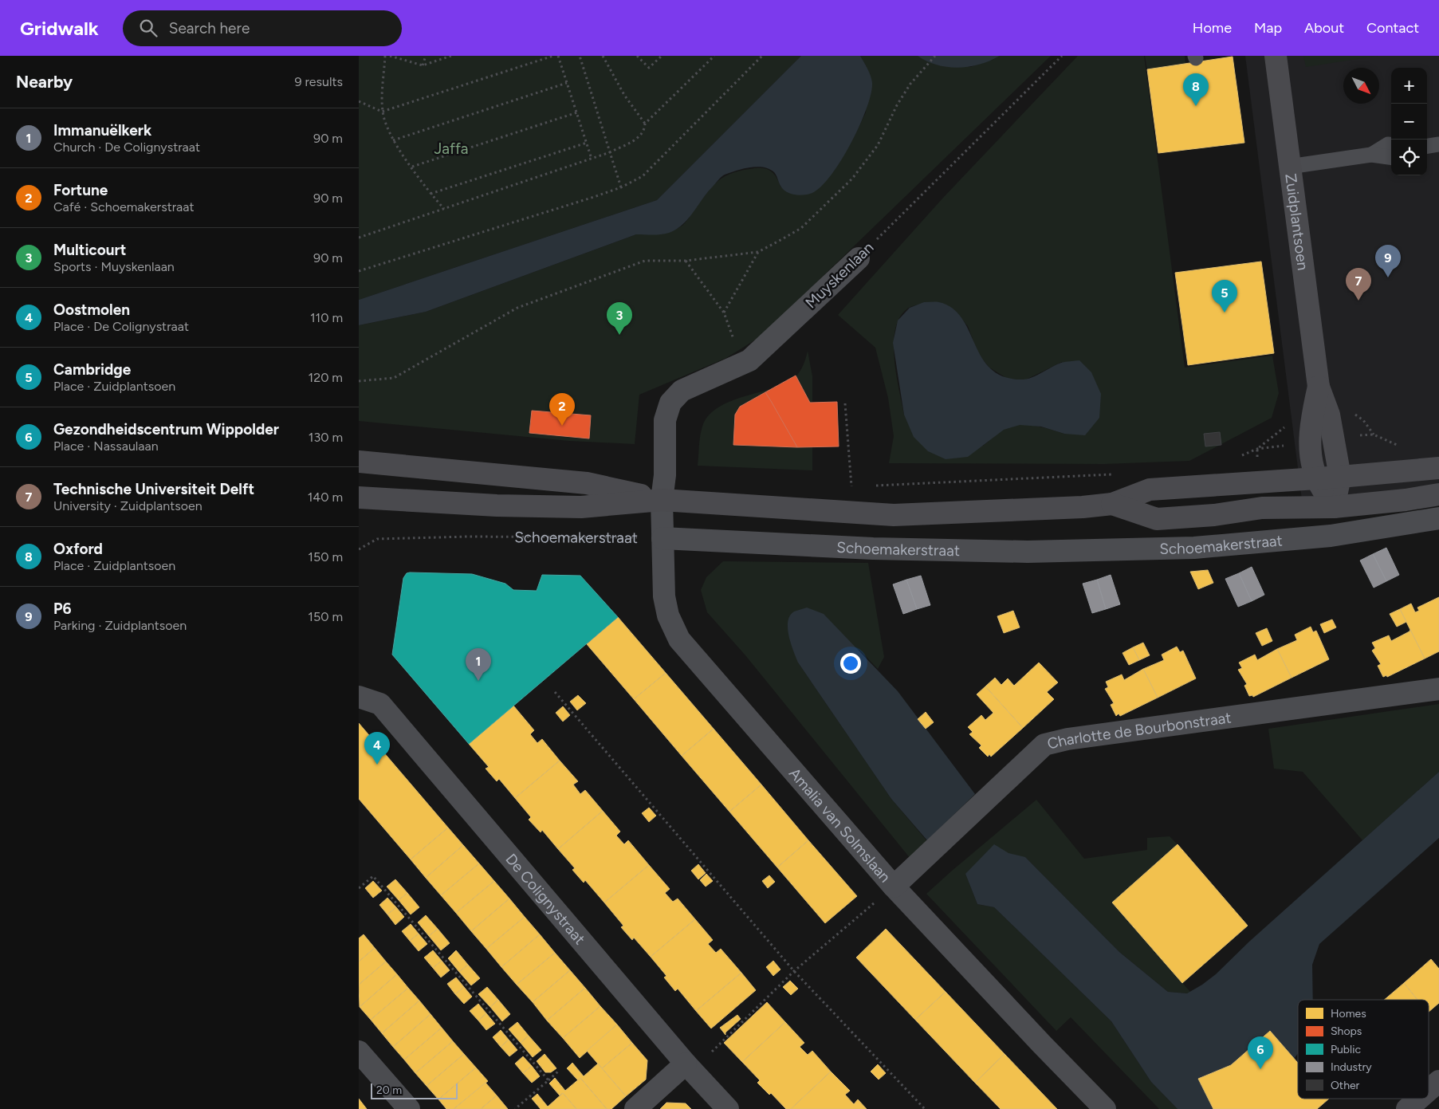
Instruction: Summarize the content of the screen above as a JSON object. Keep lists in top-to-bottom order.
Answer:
{
  "streets": {
    "main road": ["Zuidplantsoen", "Schoemakerstraat"],
    "street": [
      "Muyskenlaan",
      "Charlotte de Bourbonstraat",
      "Amalia van Solmslaan",
      "De Colignystraat"
    ]
  },
  "crossings": [
    ["Zuidplantsoen", "Schoemakerstraat"],
    ["Muyskenlaan", "Schoemakerstraat"],
    ["Muyskenlaan", "Amalia van Solmslaan"],
    ["Schoemakerstraat", "Amalia van Solmslaan"],
    ["Charlotte de Bourbonstraat", "Amalia van Solmslaan"]
  ],
  "parks": ["Jaffa"],
  "legend": [
    "Homes",
    "Shops",
    "Public",
    "Industry",
    "Other"
  ],
  "scale_bar": "20 m",
  "north": "bottom right",
  "page": {
    "header": "Gridwalk",
    "search": "Search here",
    "nav": [
      "Home",
      "Map",
      "About",
      "Contact"
    ],
    "heading": ["Nearby", "9 results"],
    "map_buttons": ["+", "−"],
    "pins": [
      "8",
      "9",
      "7",
      "5",
      "3",
      "2",
      "1",
      "4",
      "6"
    ],
    "list": [
      {
        "mark": "1",
        "name": "Immanuëlkerk",
        "note": "Church · De Colignystraat",
        "value": "90 m"
      },
      {
        "mark": "2",
        "name": "Fortune",
        "note": "Café · Schoemakerstraat",
        "value": "90 m"
      },
      {
        "mark": "3",
        "name": "Multicourt",
        "note": "Sports · Muyskenlaan",
        "value": "90 m"
      },
      {
        "mark": "4",
        "name": "Oostmolen",
        "note": "Place · De Colignystraat",
        "value": "110 m"
      },
      {
        "mark": "5",
        "name": "Cambridge",
        "note": "Place · Zuidplantsoen",
        "value": "120 m"
      },
      {
        "mark": "6",
        "name": "Gezondheidscentrum Wippolder",
        "note": "Place · Nassaulaan",
        "value": "130 m"
      },
      {
        "mark": "7",
        "name": "Technische Universiteit Delft",
        "note": "University · Zuidplantsoen",
        "value": "140 m"
      },
      {
        "mark": "8",
        "name": "Oxford",
        "note": "Place · Zuidplantsoen",
        "value": "150 m"
      },
      {
        "mark": "9",
        "name": "P6",
        "note": "Parking · Zuidplantsoen",
        "value": "150 m"
      }
    ],
    "scale": "20 m"
  }
}
